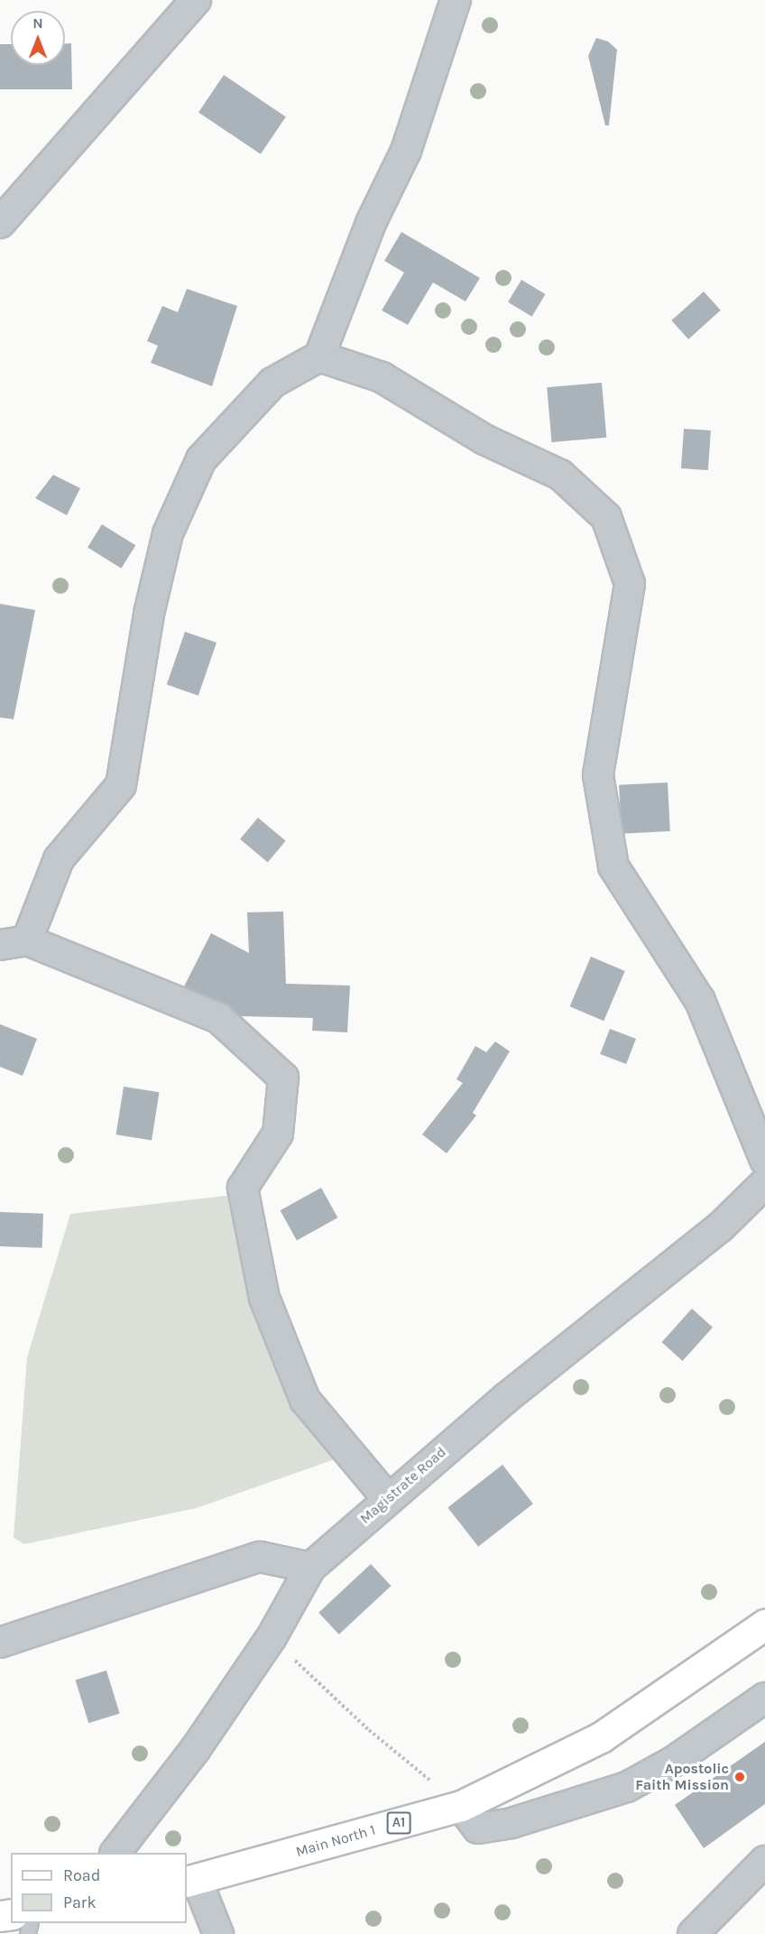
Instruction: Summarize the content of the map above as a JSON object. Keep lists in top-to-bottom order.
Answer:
{
  "streets": {
    "main road": ["A1", "Main North 1"],
    "street": ["Magistrate Road"]
  },
  "places": ["Apostolic Faith Mission"],
  "legend": ["Road", "Park"],
  "north": "top"
}
